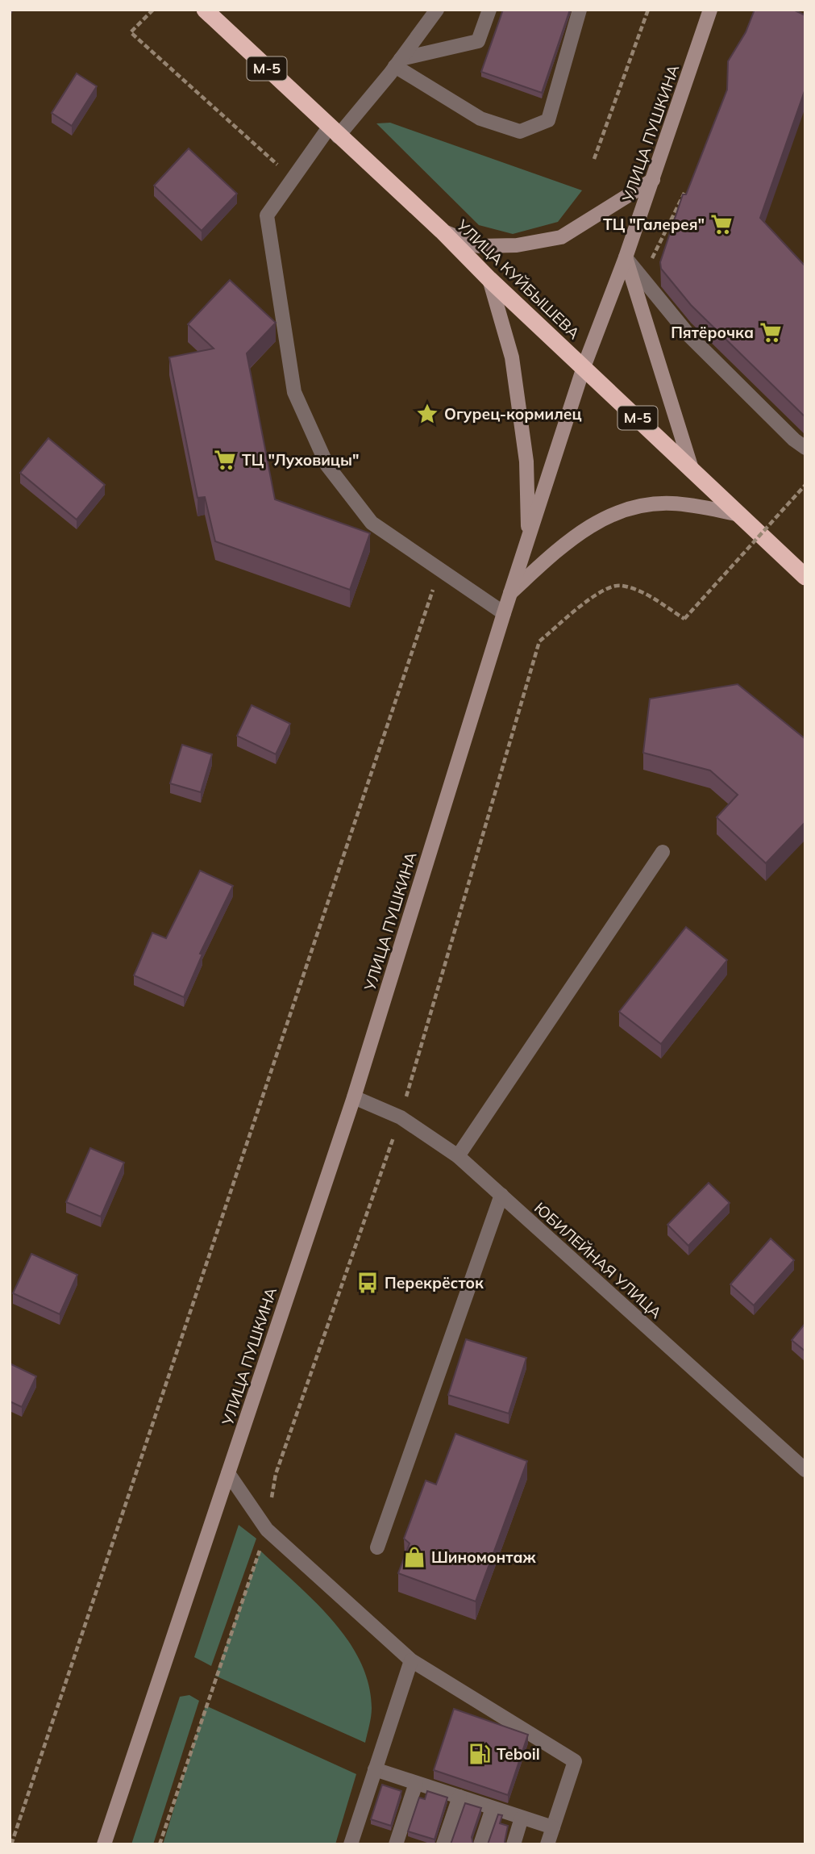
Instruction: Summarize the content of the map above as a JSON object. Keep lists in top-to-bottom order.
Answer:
{
  "streets": {
    "highway": ["М-5", "УЛИЦА КУЙБЫШЕВА"],
    "main road": ["УЛИЦА ПУШКИНА"],
    "street": ["ЮБИЛЕЙНАЯ УЛИЦА"]
  },
  "crossings": [
    ["УЛИЦА ПУШКИНА", "УЛИЦА КУЙБЫШЕВА"],
    ["УЛИЦА ПУШКИНА", "ЮБИЛЕЙНАЯ УЛИЦА"]
  ],
  "places": {
    "supermarket": ["ТЦ \"Галерея\"", "Пятёрочка", "ТЦ \"Луховицы\""],
    "place": ["Огурец-кормилец"],
    "bus stop": ["Перекрёсток"],
    "shop": ["Шиномонтаж"],
    "fuel station": ["Teboil"]
  }
}
